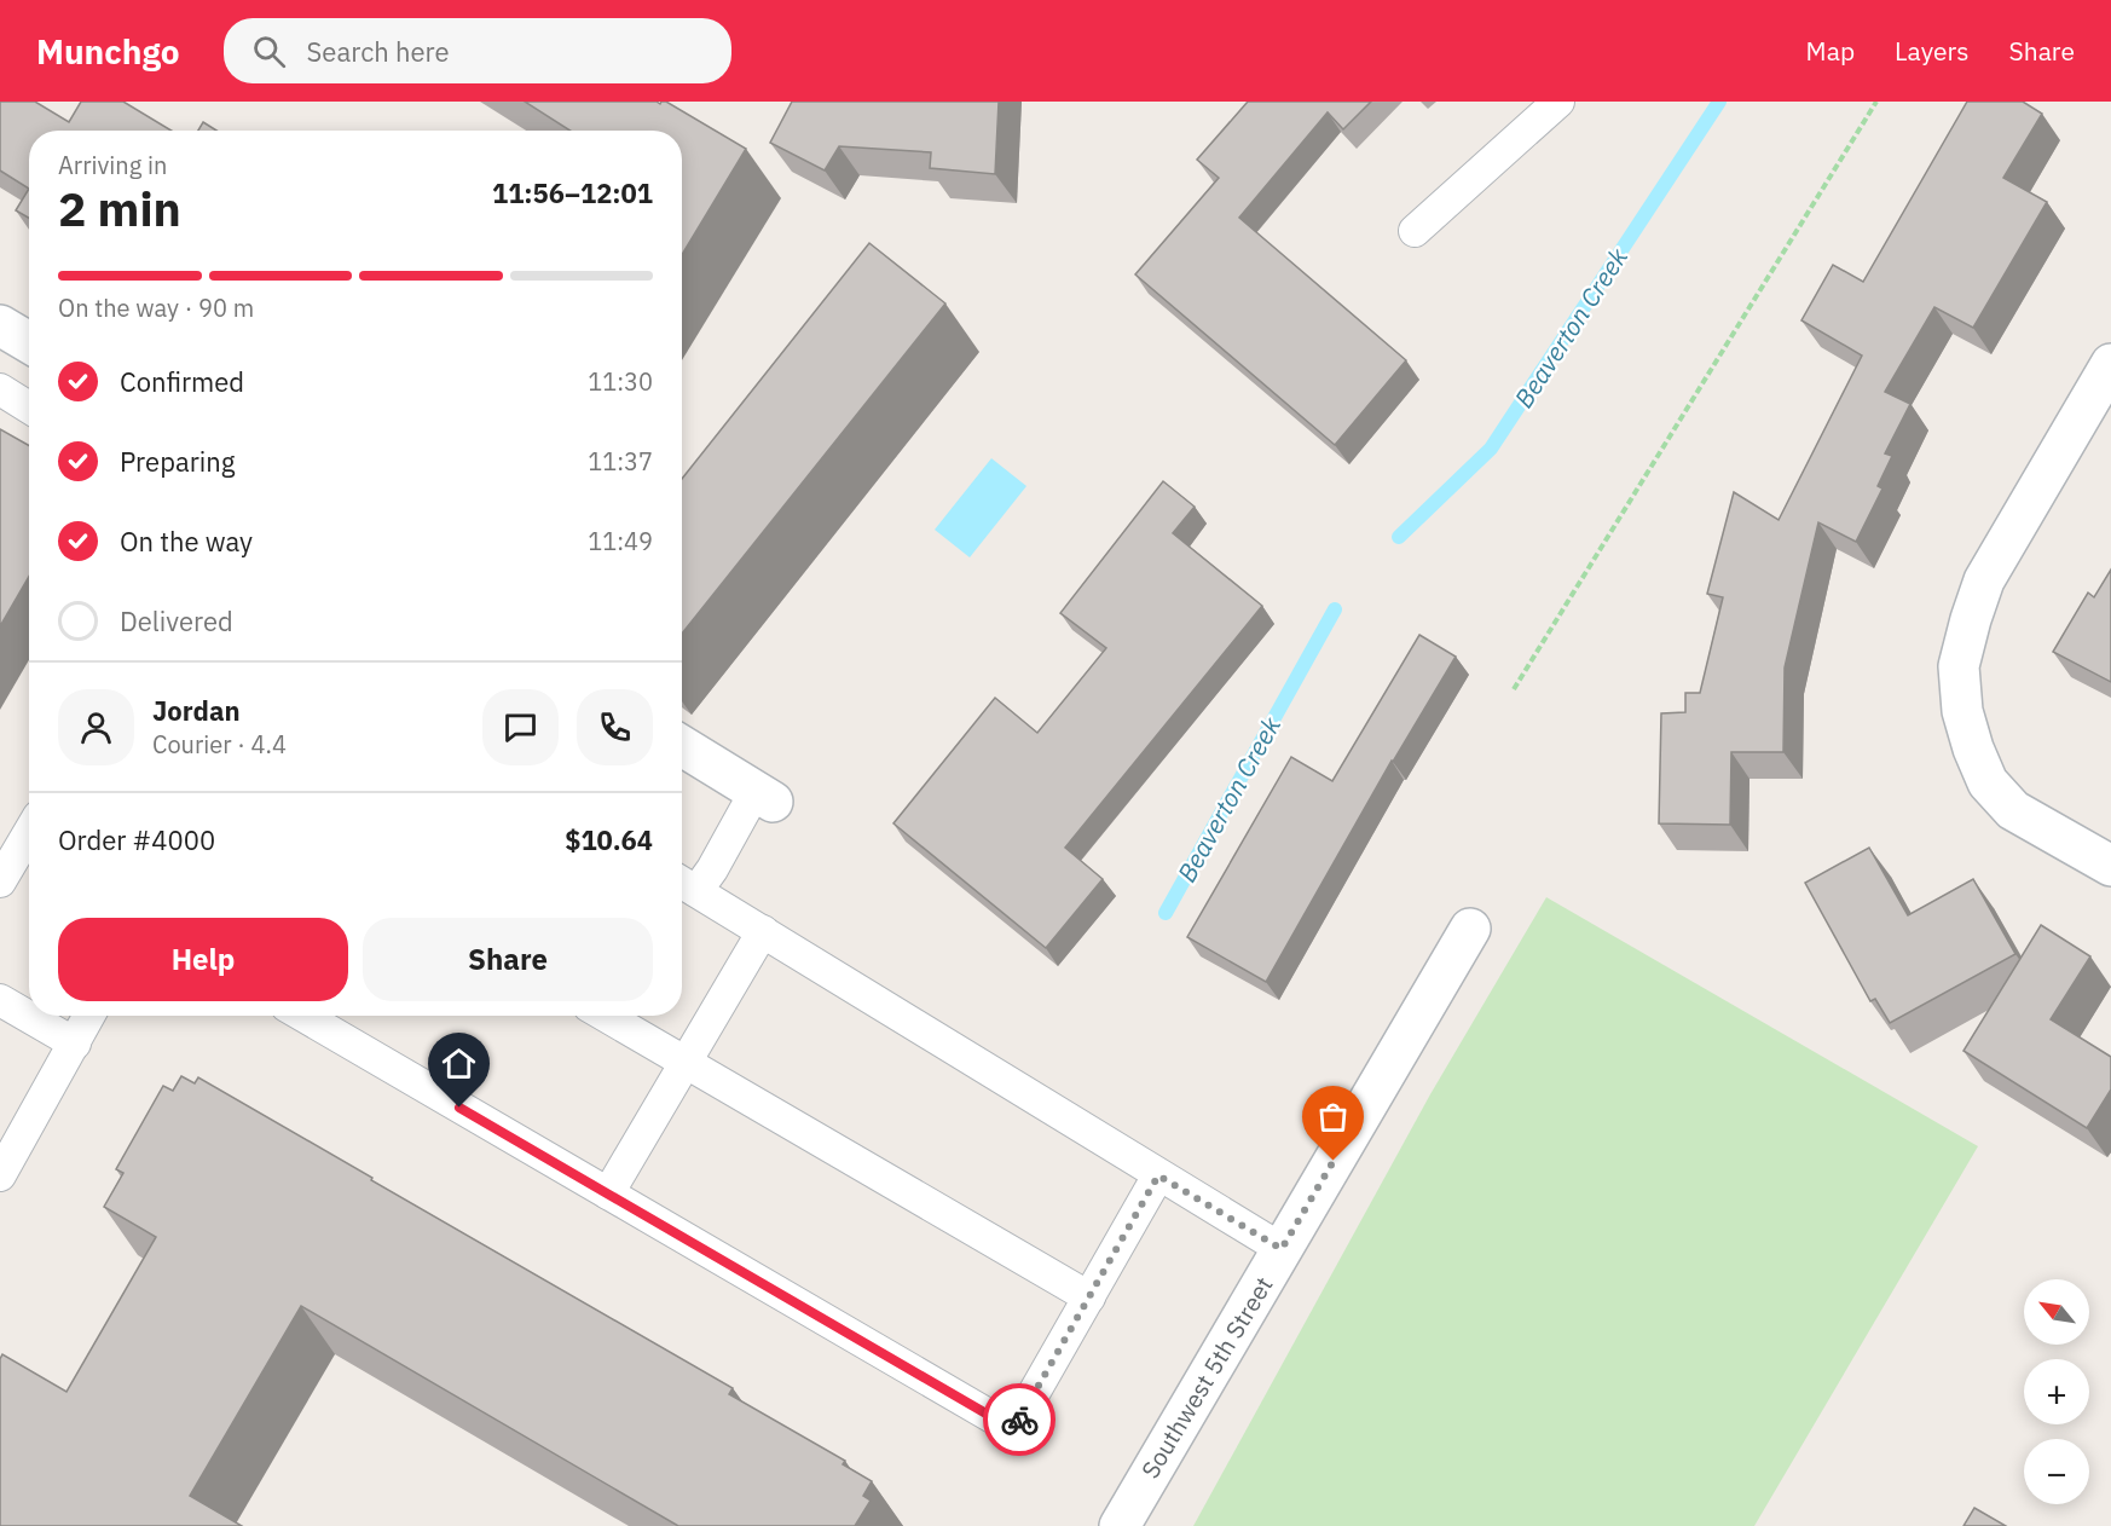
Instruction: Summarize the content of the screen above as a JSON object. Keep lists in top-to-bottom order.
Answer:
{
  "streets": {
    "street": ["Southwest 5th Street"]
  },
  "water": ["Beaverton Creek"],
  "north": "top left",
  "page": {
    "header": "Munchgo",
    "search": "Search here",
    "nav": ["Map", "Layers", "Share"],
    "heading": ["2 min", "Arriving in", "11:56–12:01"],
    "panel": [
      "Jordan",
      "Courier · 4.4",
      "Order #4000",
      "$10.64"
    ],
    "bar": "On the way · 90 m",
    "list": [
      ["Confirmed", "11:30"],
      ["Preparing", "11:37"],
      ["On the way", "11:49"],
      "Delivered"
    ],
    "buttons": ["Help", "Share"],
    "map_buttons": ["+", "−"]
  }
}
